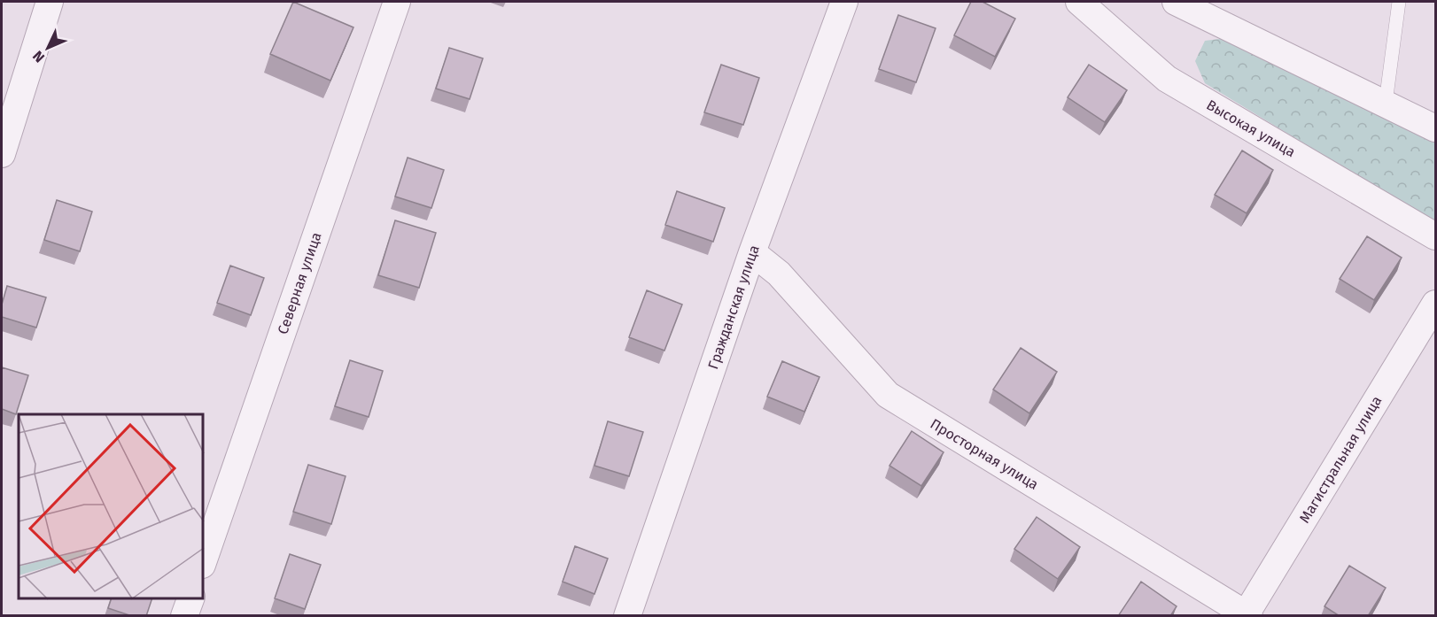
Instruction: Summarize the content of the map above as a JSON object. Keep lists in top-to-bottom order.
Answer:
{
  "streets": {
    "street": [
      "Высокая улица",
      "Северная улица",
      "Гражданская улица",
      "Просторная улица",
      "Магистральная улица"
    ]
  },
  "crossings": [
    ["Гражданская улица", "Просторная улица"],
    ["Просторная улица", "Магистральная улица"]
  ],
  "north": "bottom left"
}
